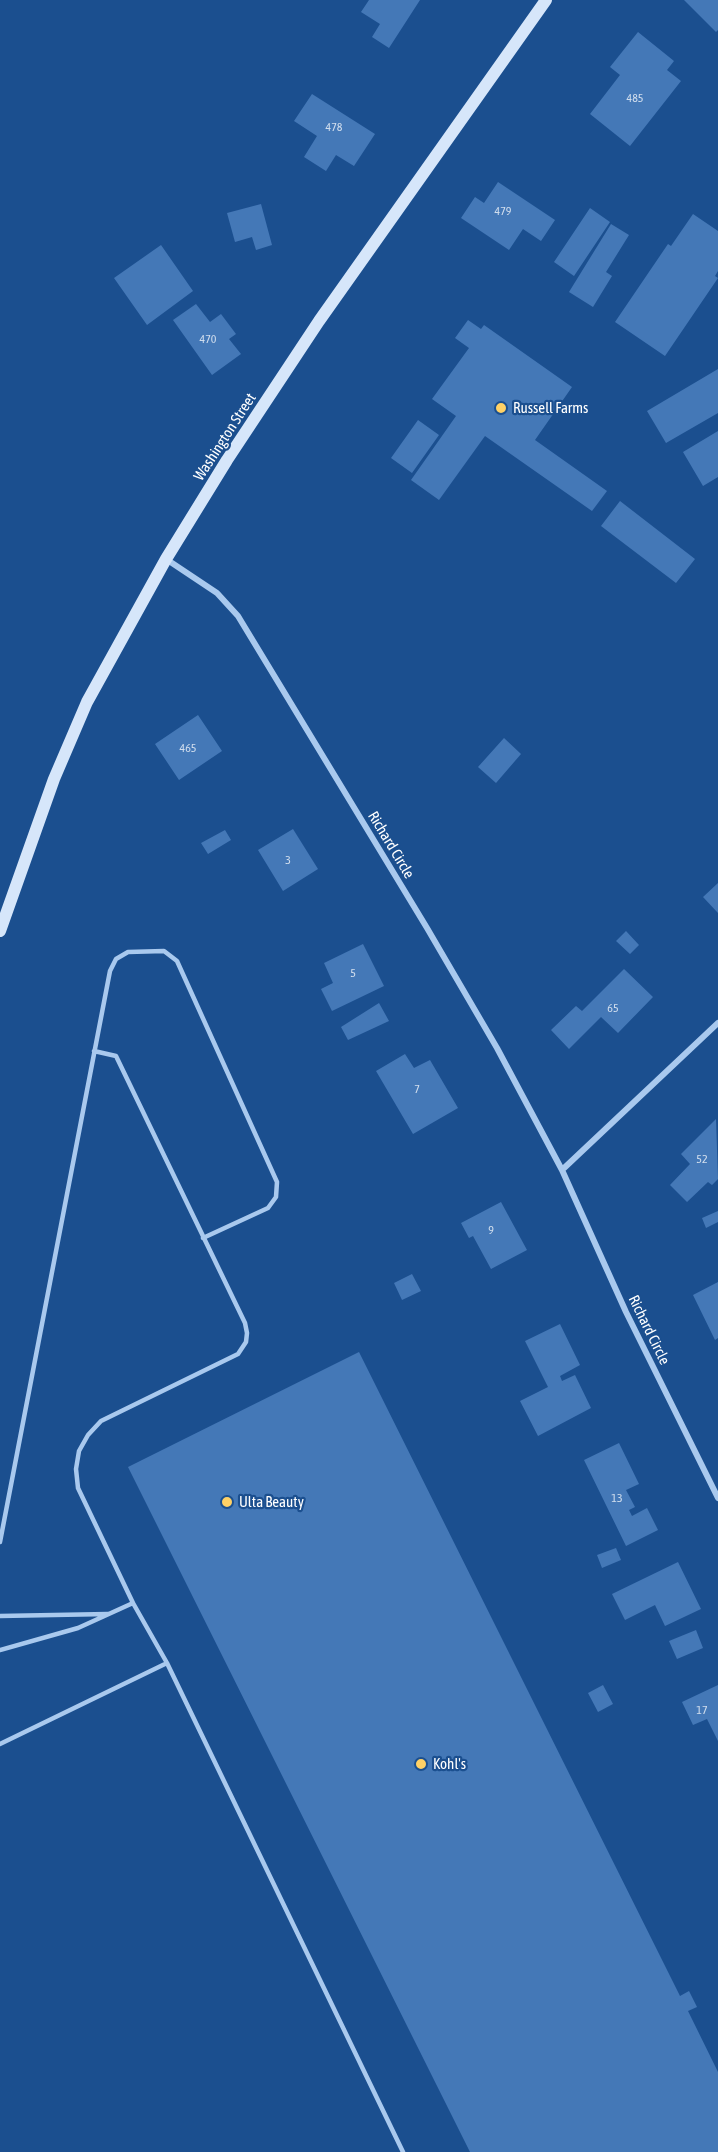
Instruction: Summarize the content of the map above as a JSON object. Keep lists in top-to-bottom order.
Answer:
{
  "streets": {
    "main road": ["Washington Street"],
    "street": ["Richard Circle"]
  },
  "crossings": [
    ["Washington Street", "Richard Circle"]
  ],
  "places": ["Russell Farms", "Ulta Beauty", "Kohl's"],
  "house_numbers": [
    "485",
    "478",
    "479",
    "470",
    "465",
    "3",
    "5",
    "65",
    "7",
    "52",
    "9",
    "13",
    "17"
  ]
}
